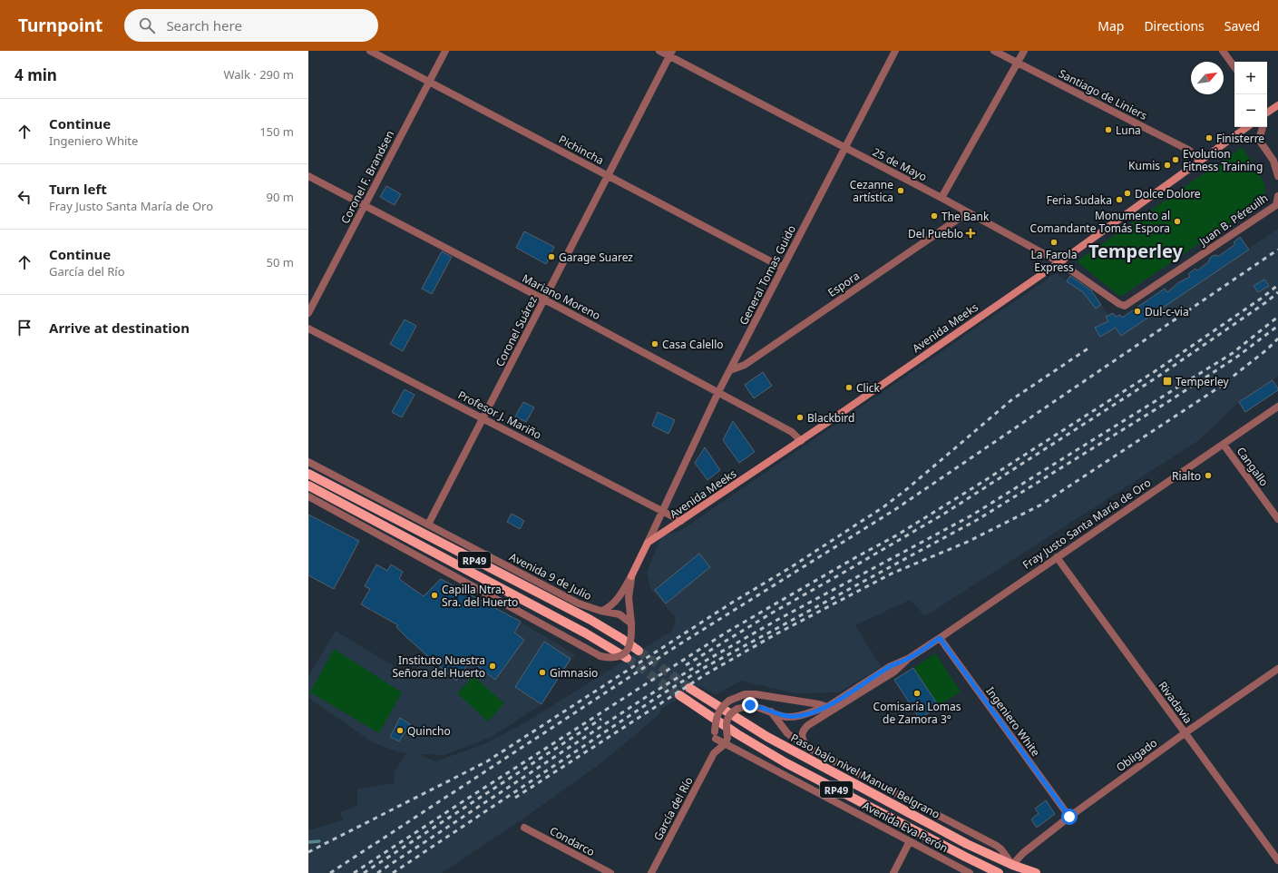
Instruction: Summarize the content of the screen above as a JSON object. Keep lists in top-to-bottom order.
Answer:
{
  "streets": {
    "main road": ["RP49", "Paso bajo nivel Manuel Belgrano"],
    "street": [
      "Santiago de Liniers",
      "Pichincha",
      "25 de Mayo",
      "Coronel F. Brandsen",
      "Juan B. Péreuilh",
      "General Tomas Guido",
      "Espora",
      "Mariano Moreno",
      "Avenida Meeks",
      "Coronel Suárez",
      "Profesor J. Mariño",
      "Cangallo",
      "Fray Justo Santa María de Oro",
      "Avenida 9 de Julio",
      "Rivadavia",
      "Ingeniero White",
      "Obligado",
      "García del Río",
      "Avenida Eva Perón",
      "Condarco"
    ]
  },
  "crossings": [
    ["Santiago de Liniers", "Avenida Meeks"],
    ["Pichincha", "Coronel F. Brandsen"],
    ["Pichincha", "General Tomas Guido"],
    ["Pichincha", "Coronel Suárez"],
    ["25 de Mayo", "Juan B. Péreuilh"],
    ["25 de Mayo", "General Tomas Guido"],
    ["25 de Mayo", "Espora"],
    ["25 de Mayo", "Avenida Meeks"],
    ["25 de Mayo", "Coronel Suárez"],
    ["Coronel F. Brandsen", "Mariano Moreno"],
    ["General Tomas Guido", "Espora"],
    ["General Tomas Guido", "Mariano Moreno"],
    ["General Tomas Guido", "Avenida Meeks"],
    ["General Tomas Guido", "Profesor J. Mariño"],
    ["Mariano Moreno", "Avenida Meeks"],
    ["Mariano Moreno", "Coronel Suárez"],
    ["Avenida Meeks", "Profesor J. Mariño"],
    ["Coronel Suárez", "Profesor J. Mariño"],
    ["Coronel Suárez", "Avenida 9 de Julio"],
    ["Cangallo", "Fray Justo Santa María de Oro"],
    ["Fray Justo Santa María de Oro", "Rivadavia"],
    ["Fray Justo Santa María de Oro", "Ingeniero White"],
    ["Fray Justo Santa María de Oro", "García del Río"],
    ["Rivadavia", "Obligado"],
    ["Ingeniero White", "Obligado"],
    ["Obligado", "Paso bajo nivel Manuel Belgrano"],
    ["García del Río", "Avenida Eva Perón"]
  ],
  "districts": ["Temperley"],
  "places": {
    "other": [
      "Luna",
      "Finisterre",
      "Evolution Fitness Training",
      "Kumis",
      "Cezanne artística",
      "Dolce Dolore",
      "Feria Sudaka",
      "The Bank",
      "Monumento al Comandante Tomás Espora",
      "La Farola Express",
      "Garage Suarez",
      "Dul-c-via",
      "Casa Calello",
      "Click",
      "Blackbird",
      "Rialto",
      "Capilla Ntra. Sra. del Huerto",
      "Instituto Nuestra Señora del Huerto",
      "Gimnasio",
      "Comisaría Lomas de Zamora 3°",
      "Quincho"
    ],
    "health": ["Del Pueblo"],
    "transit": ["Temperley"]
  },
  "north": "top right",
  "page": {
    "header": "Turnpoint",
    "search": "Search here",
    "nav": ["Map", "Directions", "Saved"],
    "heading": ["4 min", "Walk · 290 m"],
    "map_buttons": ["+", "−"],
    "list": [
      ["Continue", "Ingeniero White", "150 m"],
      ["Turn left", "Fray Justo Santa María de Oro", "90 m"],
      ["Continue", "García del Río", "50 m"],
      "Arrive at destination"
    ]
  }
}
